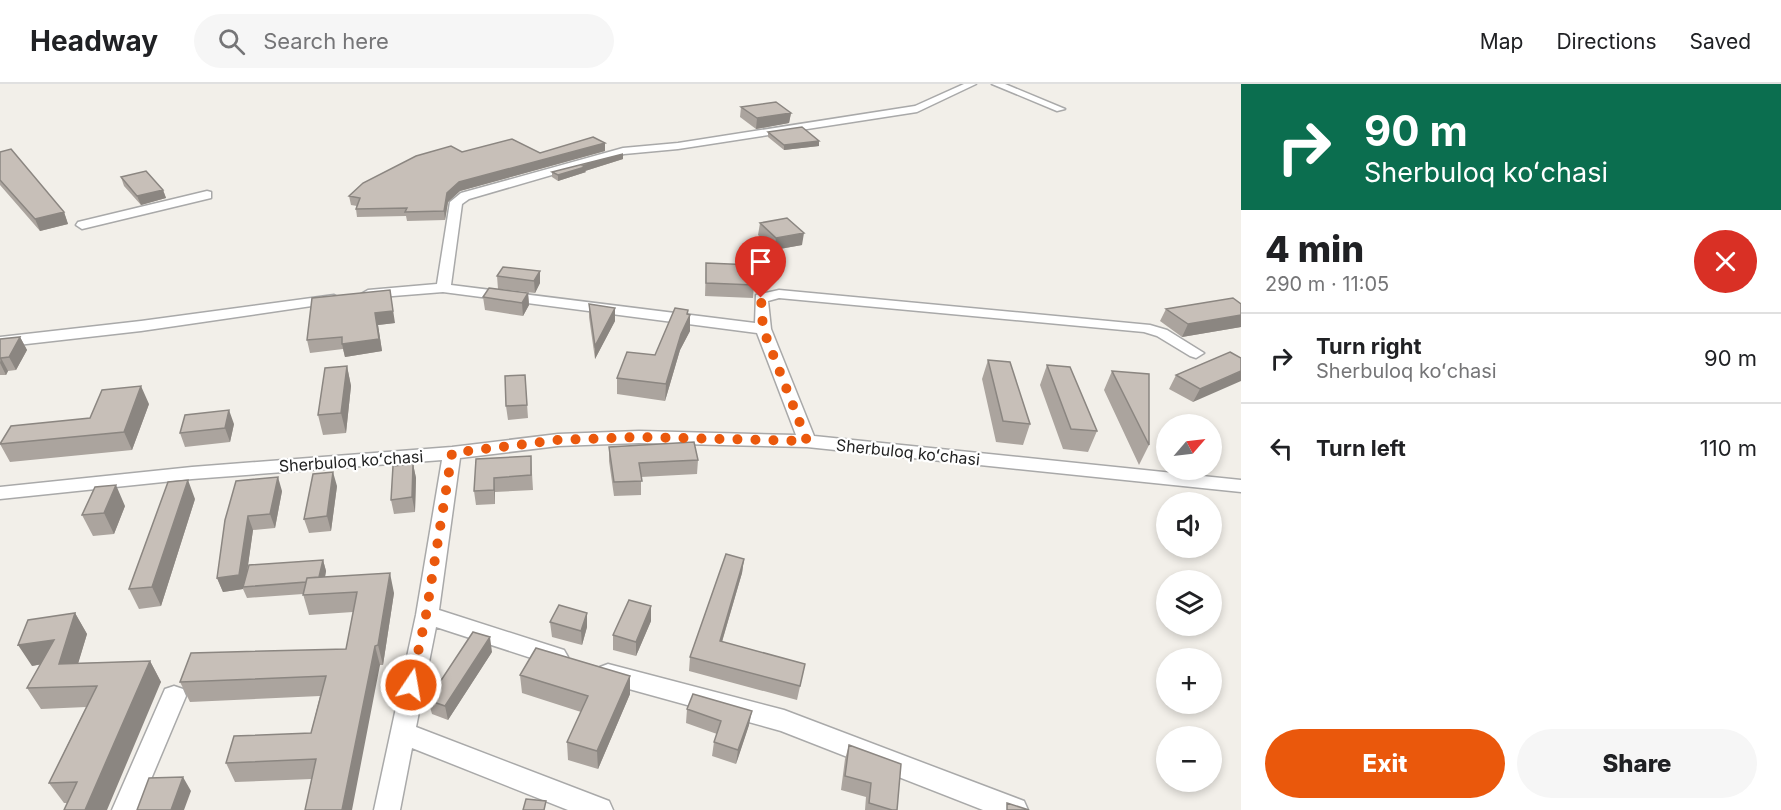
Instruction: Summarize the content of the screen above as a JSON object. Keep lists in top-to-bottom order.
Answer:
{
  "streets": {
    "street": ["Sherbuloq koʻchasi"]
  },
  "north": "top right",
  "page": {
    "header": "Headway",
    "search": "Search here",
    "nav": ["Map", "Directions", "Saved"],
    "turn": ["90 m", "Sherbuloq koʻchasi"],
    "heading": ["4 min", "290 m · 11:05"],
    "list": [
      {
        "name": "Turn right",
        "note": "Sherbuloq koʻchasi",
        "value": "90 m"
      },
      {
        "name": "Turn left",
        "value": "110 m"
      }
    ],
    "map_buttons": ["+", "−"],
    "buttons": ["Exit", "Share"]
  }
}
